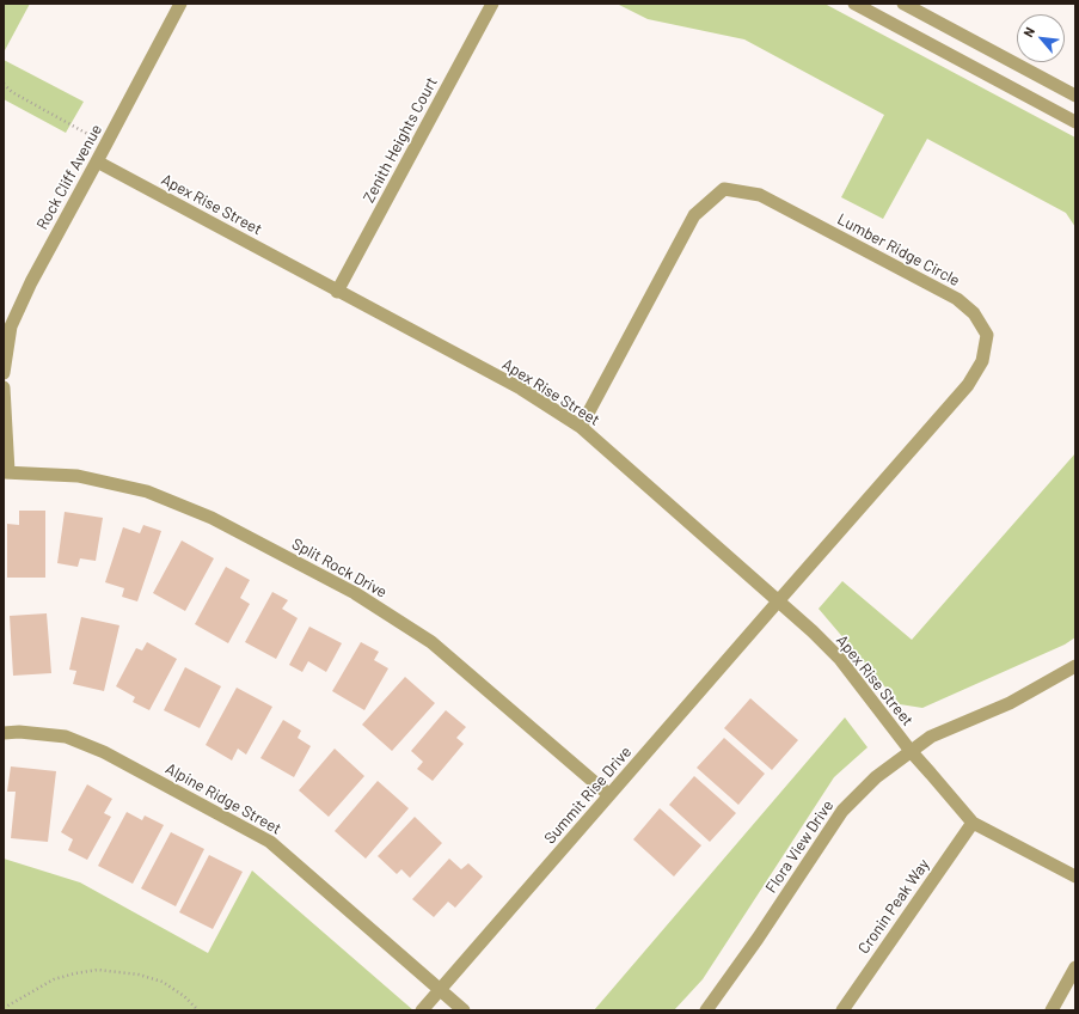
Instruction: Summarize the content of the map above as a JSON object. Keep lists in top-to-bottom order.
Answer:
{
  "streets": {
    "street": [
      "Zenith Heights Court",
      "Rock Cliff Avenue",
      "Apex Rise Street",
      "Lumber Ridge Circle",
      "Split Rock Drive",
      "Summit Rise Drive",
      "Alpine Ridge Street",
      "Flora View Drive",
      "Cronin Peak Way"
    ]
  },
  "crossings": [
    ["Zenith Heights Court", "Apex Rise Street"],
    ["Rock Cliff Avenue", "Apex Rise Street"],
    ["Apex Rise Street", "Lumber Ridge Circle"],
    ["Apex Rise Street", "Summit Rise Drive"],
    ["Apex Rise Street", "Flora View Drive"],
    ["Apex Rise Street", "Cronin Peak Way"],
    ["Lumber Ridge Circle", "Summit Rise Drive"],
    ["Split Rock Drive", "Summit Rise Drive"],
    ["Summit Rise Drive", "Alpine Ridge Street"]
  ],
  "north": "top left"
}
